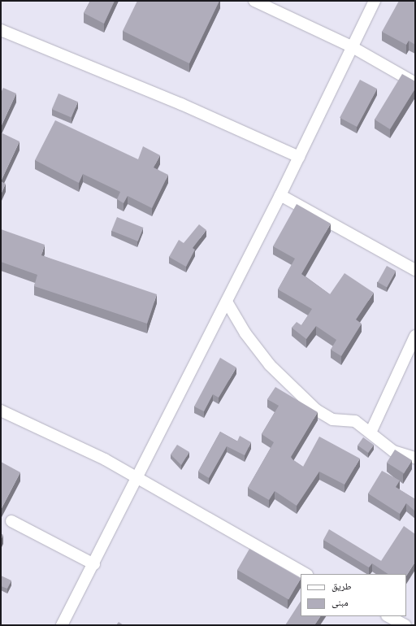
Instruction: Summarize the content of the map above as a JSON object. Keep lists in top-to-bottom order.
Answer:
{
  "legend": ["طريق", "مبنى"]
}
